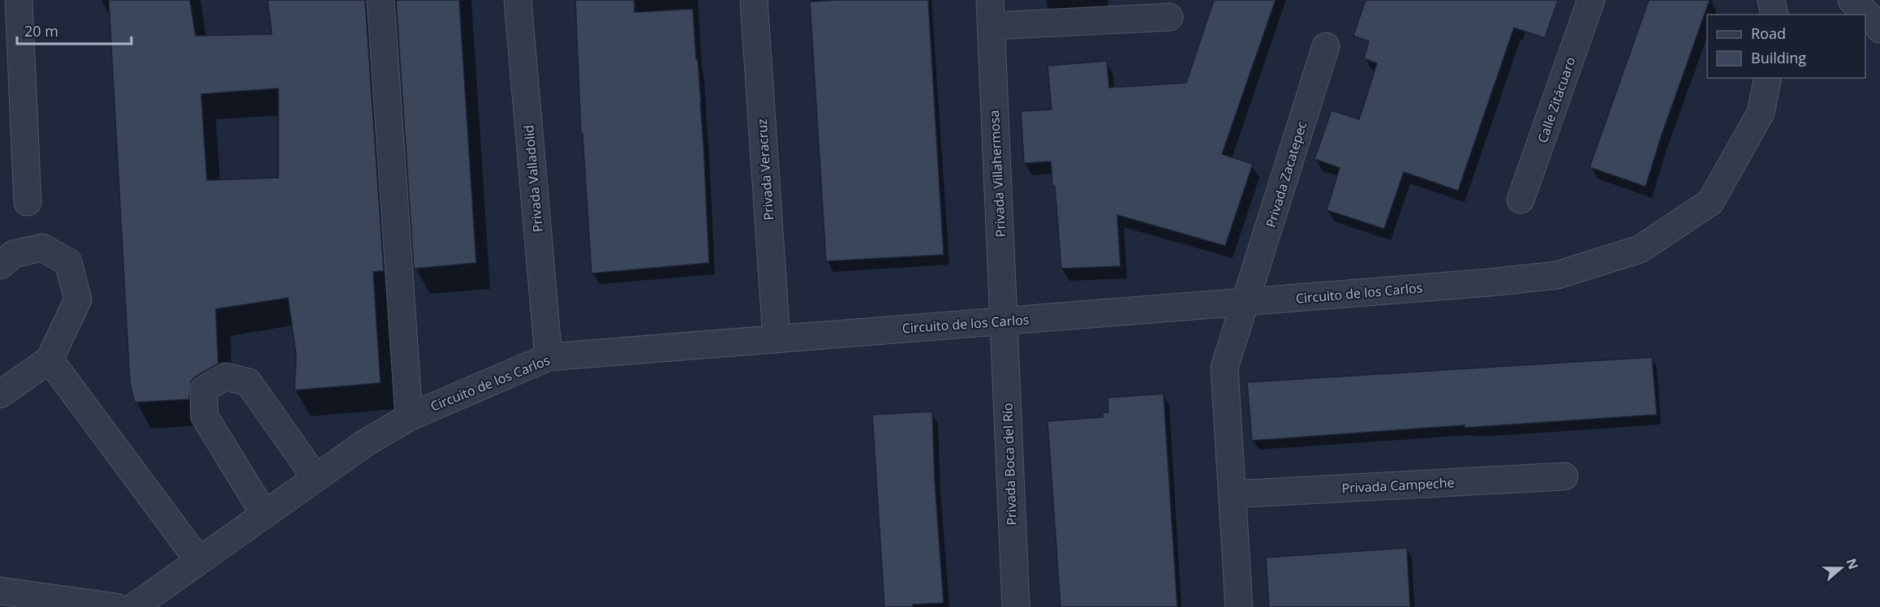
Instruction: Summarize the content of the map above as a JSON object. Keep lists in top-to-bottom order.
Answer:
{
  "streets": {
    "street": [
      "Calle Zitácuaro",
      "Privada Veracruz",
      "Privada Villahermosa",
      "Privada Zacatepec",
      "Privada Valladolid",
      "Circuito de los Carlos",
      "Privada Boca del Río",
      "Privada Campeche"
    ]
  },
  "crossings": [
    ["Privada Veracruz", "Circuito de los Carlos"],
    ["Privada Villahermosa", "Circuito de los Carlos"],
    ["Privada Villahermosa", "Privada Boca del Río"],
    ["Privada Zacatepec", "Circuito de los Carlos"],
    ["Privada Valladolid", "Circuito de los Carlos"],
    ["Circuito de los Carlos", "Privada Boca del Río"]
  ],
  "legend": ["Road", "Building"],
  "scale_bar": "20 m",
  "north": "right"
}
